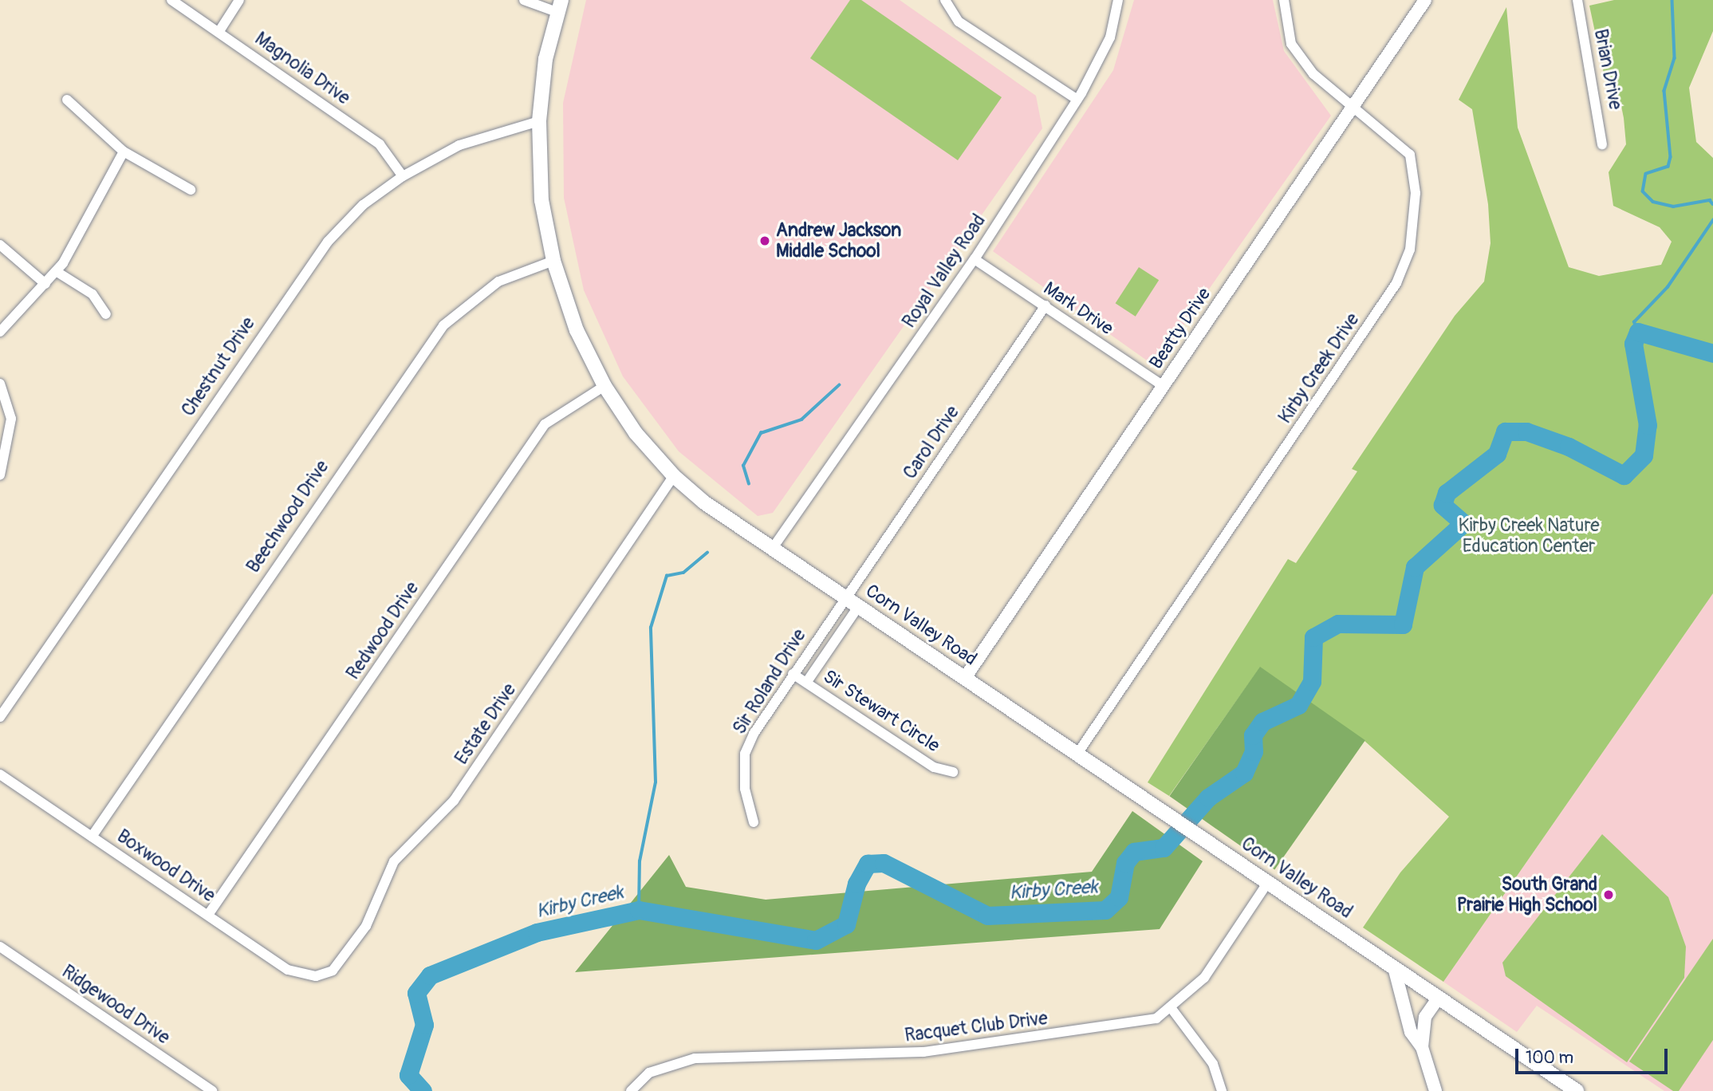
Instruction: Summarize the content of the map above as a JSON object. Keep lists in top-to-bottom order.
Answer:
{
  "streets": {
    "main road": ["Corn Valley Road"],
    "street": [
      "Magnolia Drive",
      "Brian Drive",
      "Royal Valley Road",
      "Mark Drive",
      "Beatty Drive",
      "Chestnut Drive",
      "Kirby Creek Drive",
      "Carol Drive",
      "Beechwood Drive",
      "Redwood Drive",
      "Sir Roland Drive",
      "Sir Stewart Circle",
      "Estate Drive",
      "Boxwood Drive",
      "Ridgewood Drive",
      "Racquet Club Drive"
    ]
  },
  "crossings": [
    ["Magnolia Drive", "Chestnut Drive"],
    ["Royal Valley Road", "Mark Drive"],
    ["Royal Valley Road", "Corn Valley Road"],
    ["Mark Drive", "Beatty Drive"],
    ["Mark Drive", "Carol Drive"],
    ["Beatty Drive", "Kirby Creek Drive"],
    ["Beatty Drive", "Corn Valley Road"],
    ["Chestnut Drive", "Corn Valley Road"],
    ["Kirby Creek Drive", "Corn Valley Road"],
    ["Carol Drive", "Corn Valley Road"],
    ["Carol Drive", "Sir Roland Drive"],
    ["Beechwood Drive", "Corn Valley Road"],
    ["Beechwood Drive", "Boxwood Drive"],
    ["Corn Valley Road", "Redwood Drive"],
    ["Corn Valley Road", "Sir Roland Drive"],
    ["Corn Valley Road", "Estate Drive"],
    ["Corn Valley Road", "Racquet Club Drive"],
    ["Redwood Drive", "Boxwood Drive"],
    ["Sir Roland Drive", "Sir Stewart Circle"],
    ["Estate Drive", "Boxwood Drive"]
  ],
  "water": ["Kirby Creek"],
  "parks": ["Kirby Creek Nature Education Center"],
  "places": ["Andrew Jackson Middle School", "South Grand Prairie High School"],
  "scale_bar": "100 m"
}
